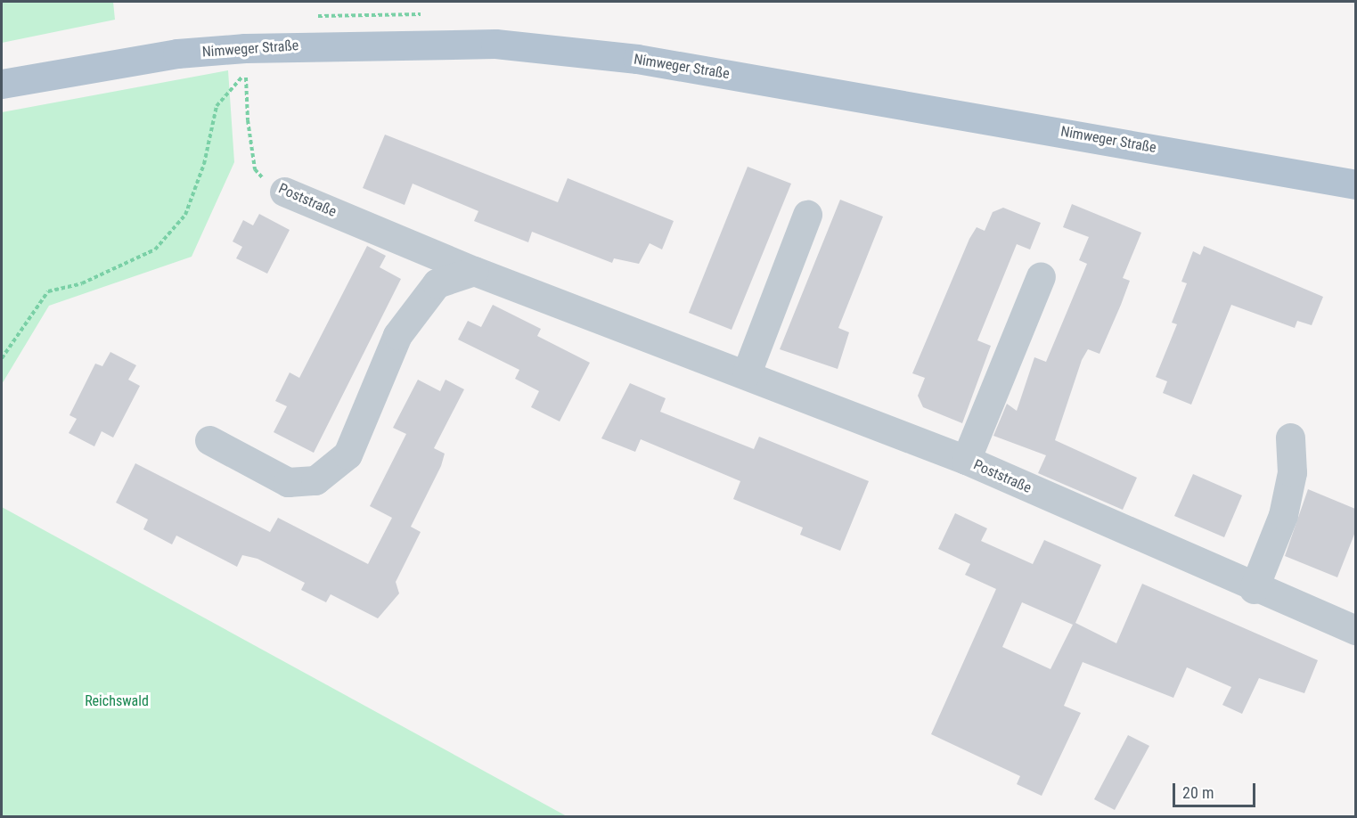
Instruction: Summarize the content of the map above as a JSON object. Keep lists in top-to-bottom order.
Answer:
{
  "streets": {
    "main road": ["Nimweger Straße"],
    "street": ["Poststraße"]
  },
  "parks": ["Reichswald"],
  "scale_bar": "20 m"
}
